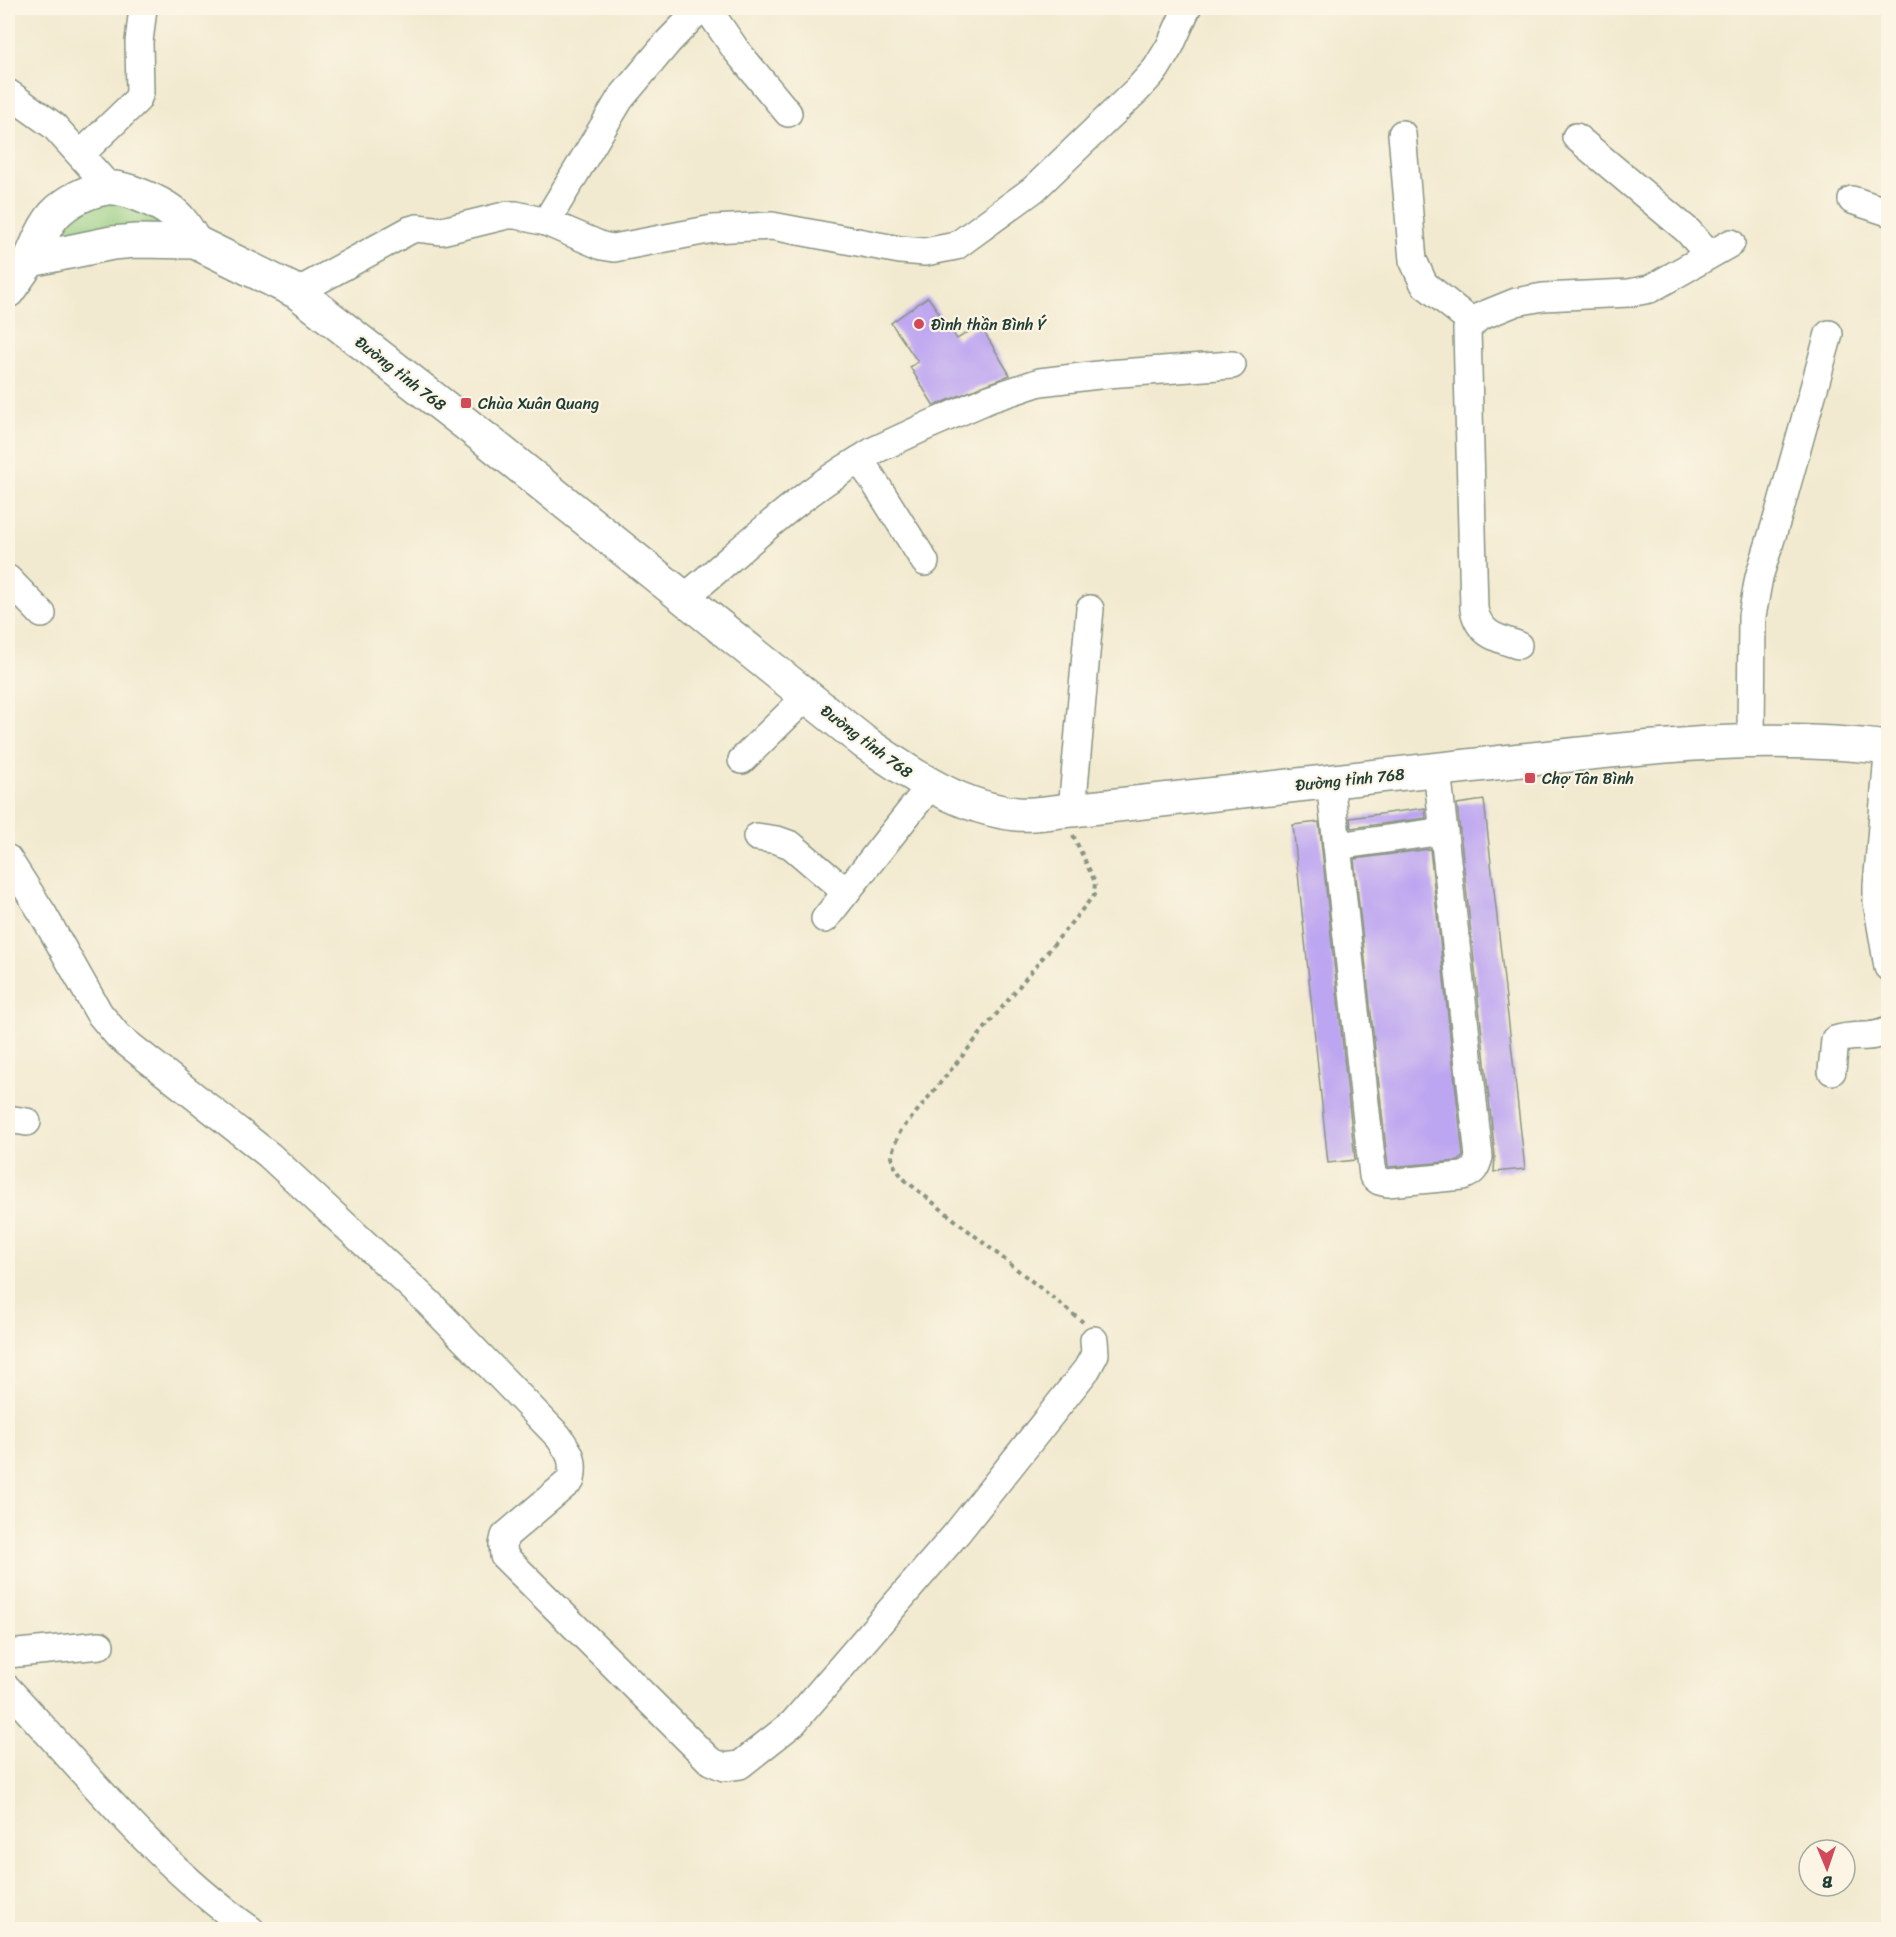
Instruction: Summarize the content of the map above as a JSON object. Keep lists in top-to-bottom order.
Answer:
{
  "streets": {
    "main road": ["Đường tỉnh 768"]
  },
  "places": {
    "other": ["Đình thần Bình Ý"],
    "transit": ["Chùa Xuân Quang", "Chợ Tân Bình"]
  },
  "north": "bottom"
}
